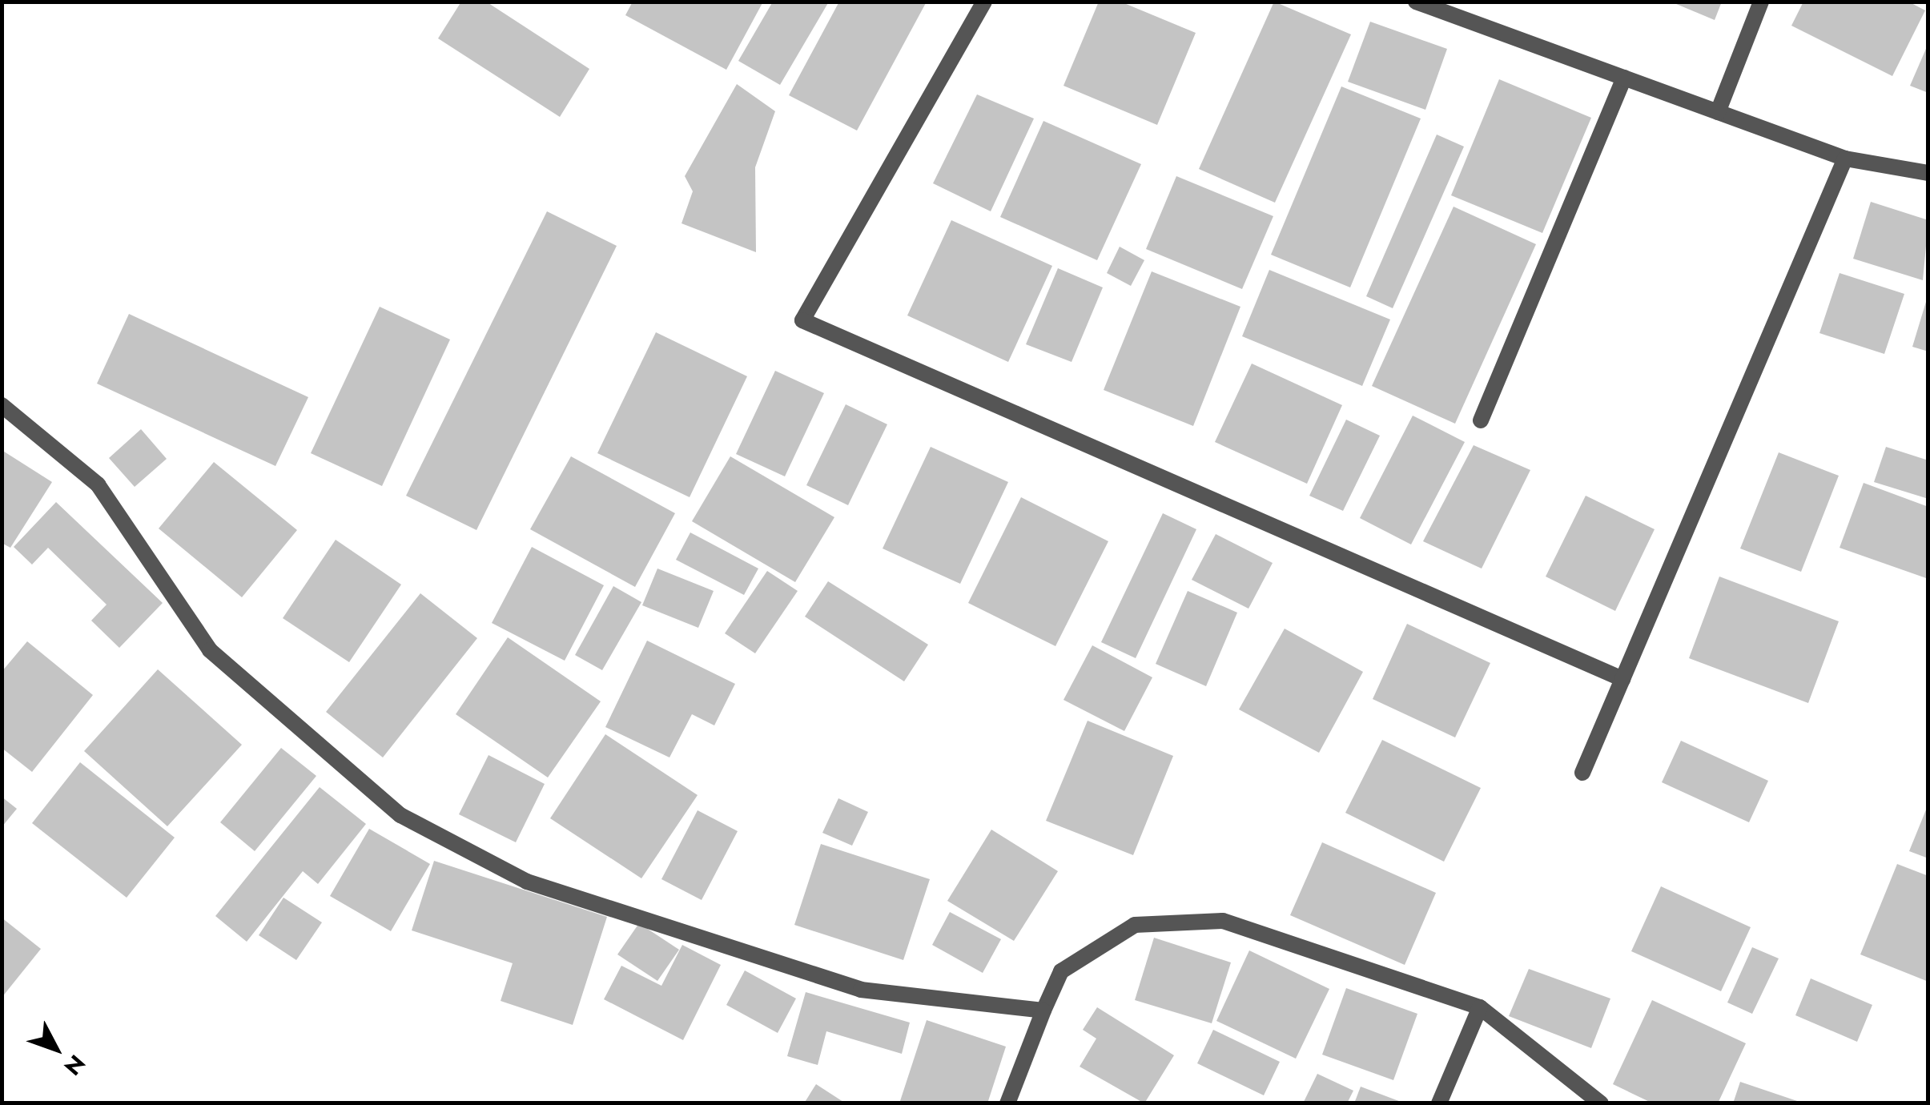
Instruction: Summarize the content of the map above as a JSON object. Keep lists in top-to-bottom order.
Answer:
{
  "north": "bottom right"
}
